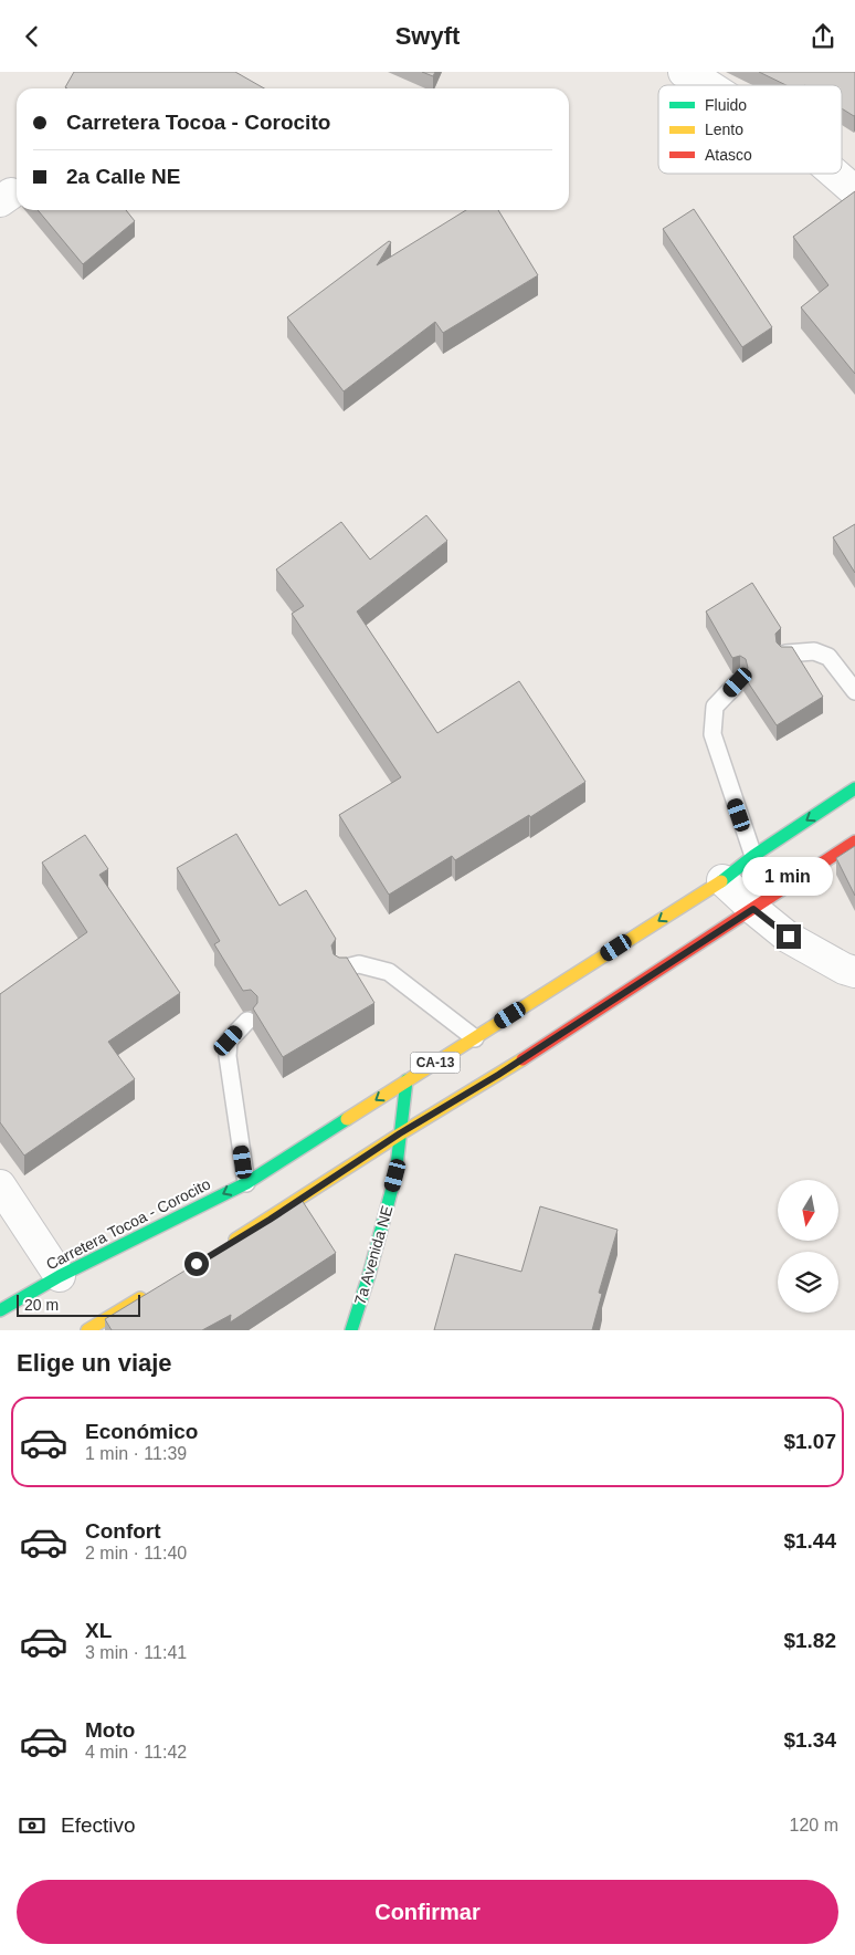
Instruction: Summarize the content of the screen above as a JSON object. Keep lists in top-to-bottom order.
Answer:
{
  "streets": {
    "main road": ["CA-13", "Carretera Tocoa - Corocito", "7a Avenida NE"]
  },
  "crossings": [
    ["CA-13", "7a Avenida NE"],
    ["Carretera Tocoa - Corocito", "7a Avenida NE"]
  ],
  "legend": ["Fluido", "Lento", "Atasco"],
  "scale_bar": "20 m",
  "north": "bottom",
  "page": {
    "header": "Swyft",
    "banner": ["Carretera Tocoa - Corocito", "2a Calle NE"],
    "bubble": "1 min",
    "scale": "20 m",
    "heading": "Elige un viaje",
    "list": [
      {
        "name": "Económico",
        "note": "1 min · 11:39",
        "value": "$1.07"
      },
      {
        "name": "Confort",
        "note": "2 min · 11:40",
        "value": "$1.44"
      },
      {
        "name": "XL",
        "note": "3 min · 11:41",
        "value": "$1.82"
      },
      {
        "name": "Moto",
        "note": "4 min · 11:42",
        "value": "$1.34"
      }
    ],
    "pay": ["Efectivo", "120 m"],
    "buttons": "Confirmar"
  }
}
